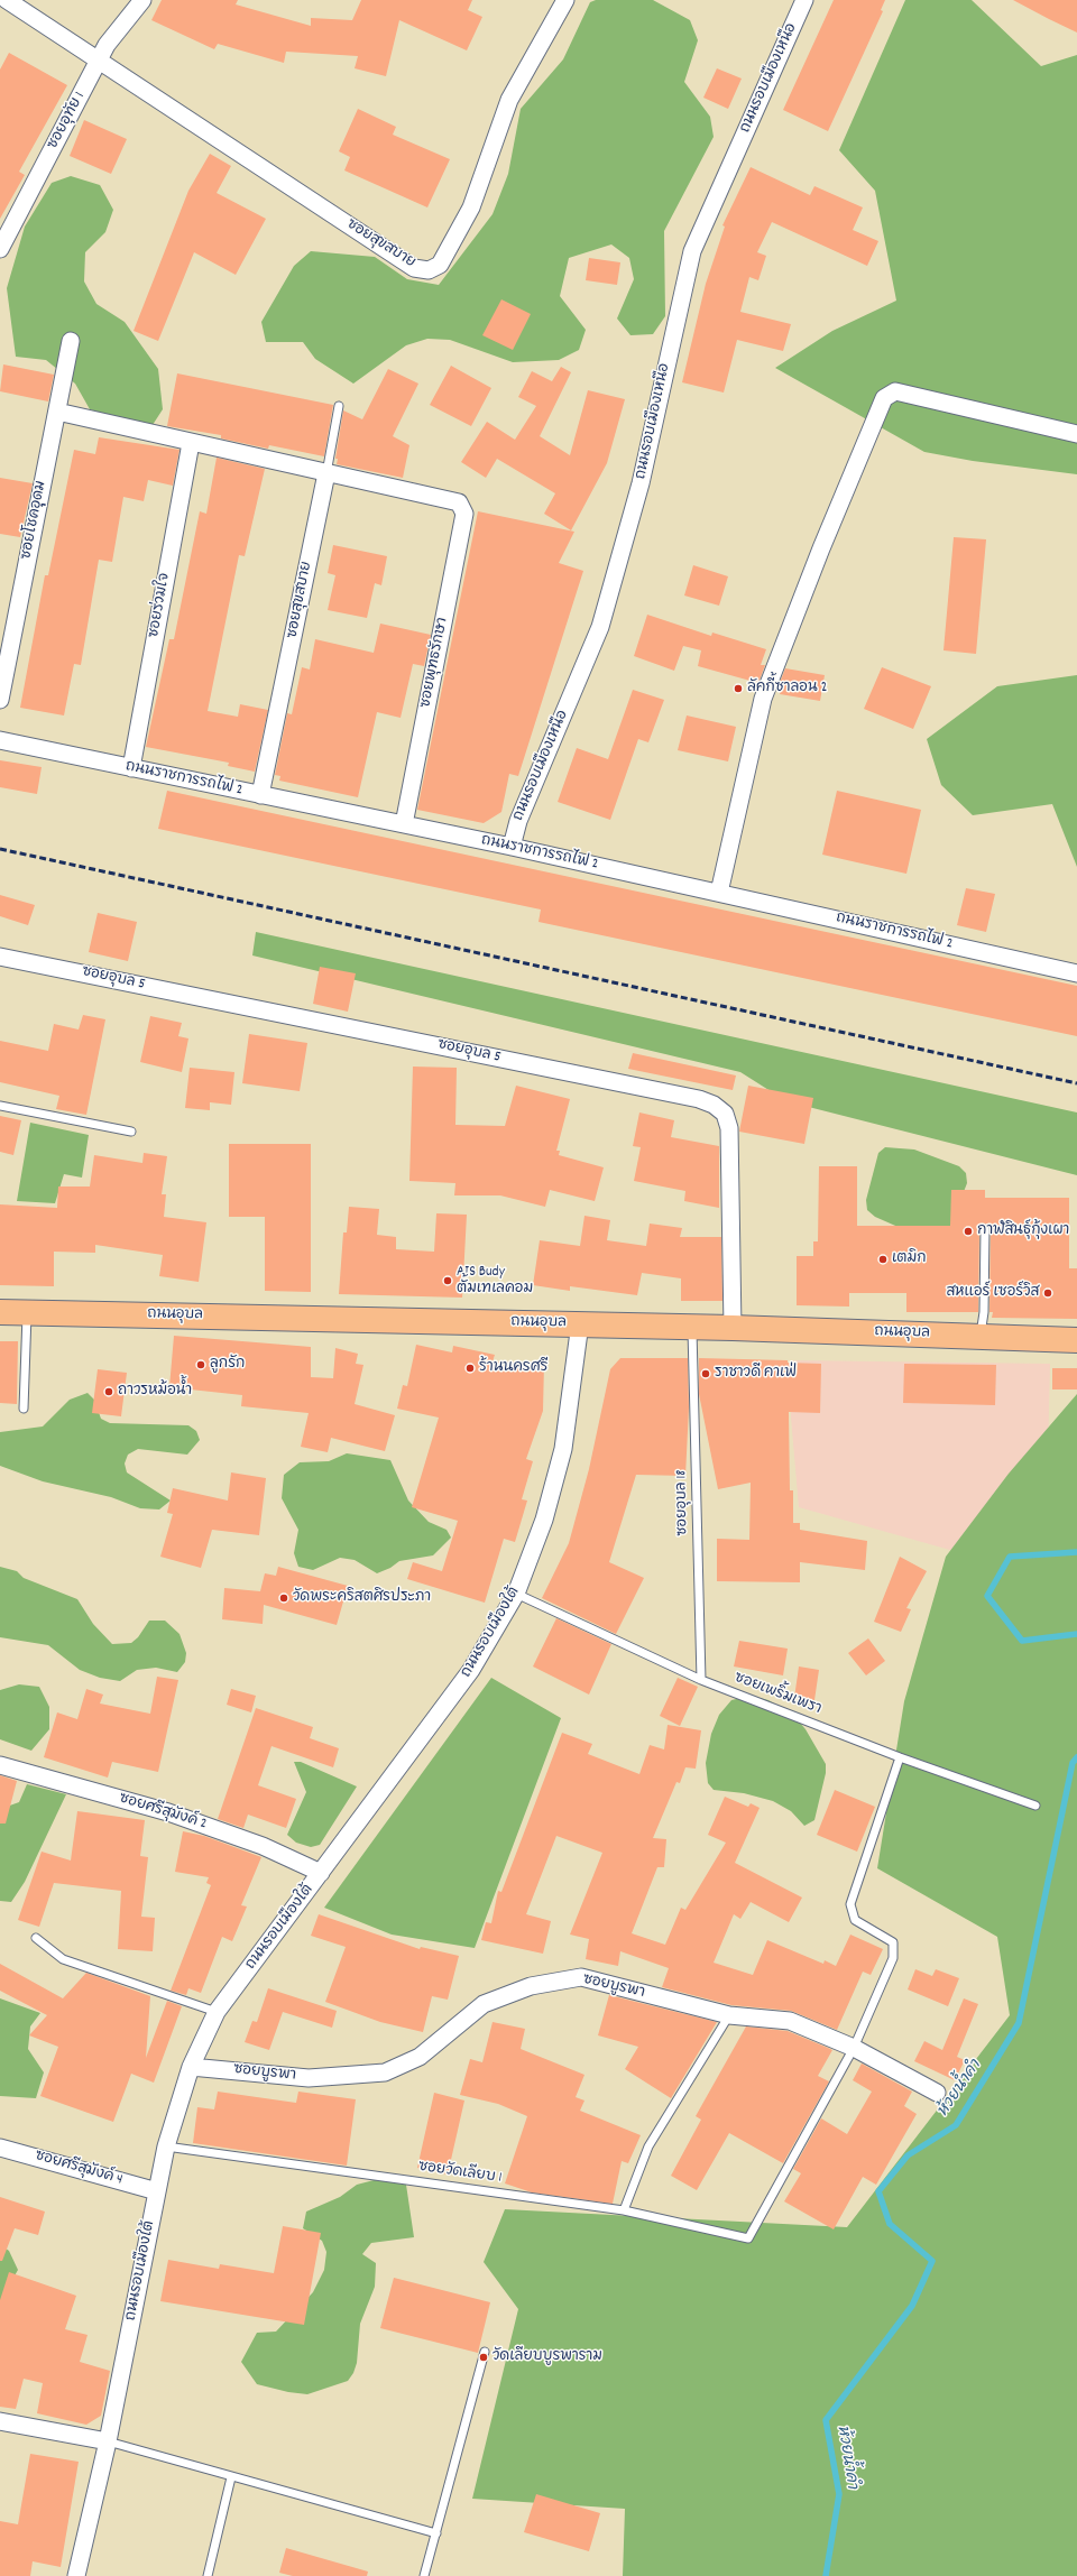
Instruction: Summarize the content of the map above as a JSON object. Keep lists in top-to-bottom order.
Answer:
{
  "streets": {
    "main road": ["ถนนอุบล"],
    "street": [
      "ถนนรอบเมืองเหนือ",
      "ซอยอุทัย 1",
      "ซอยสุขสบาย",
      "ซอยโชคอุุดม",
      "ซอยร่วมใจ",
      "ซอยพุทธรักษา",
      "ถนนราชการรถไฟ 2",
      "ซอยอุบล 5",
      "ถนนรอบเมืองใต้",
      "ซอยศรีสุมังค์ 2",
      "ซอยบูรพา",
      "ซอยศรีสุมังค์ 4"
    ],
    "lane": ["ซอยอุบล 18", "ซอยเพริ้มเพรา", "ซอยวัดเลียบ 1"]
  },
  "crossings": [
    ["ถนนรอบเมืองเหนือ", "ถนนราชการรถไฟ 2"],
    ["ซอยอุทัย 1", "ซอยสุขสบาย"],
    ["ซอยสุขสบาย", "ซอยพุทธรักษา"],
    ["ซอยสุขสบาย", "ถนนราชการรถไฟ 2"],
    ["ซอยร่วมใจ", "ถนนราชการรถไฟ 2"],
    ["ซอยพุทธรักษา", "ถนนราชการรถไฟ 2"],
    ["ซอยอุบล 5", "ถนนอุบล"],
    ["ถนนอุบล", "ซอยอุบล 18"],
    ["ถนนอุบล", "ถนนรอบเมืองใต้"],
    ["ซอยอุบล 18", "ซอยเพริ้มเพรา"],
    ["ถนนรอบเมืองใต้", "ซอยเพริ้มเพรา"],
    ["ถนนรอบเมืองใต้", "ซอยศรีสุมังค์ 2"],
    ["ถนนรอบเมืองใต้", "ซอยบูรพา"],
    ["ถนนรอบเมืองใต้", "ซอยศรีสุมังค์ 4"],
    ["ถนนรอบเมืองใต้", "ซอยวัดเลียบ 1"],
    ["ซอยบูรพา", "ซอยวัดเลียบ 1"]
  ],
  "water": ["ห้วยน้ำคำ"],
  "places": [
    "ลัคกี้ซาลอน 2",
    "กาฬสินธุ์กุ้งเผา",
    "เตมิก",
    "AIS Budy ตั้มเทเลคอม",
    "สหแอร์ เซอร์วิส",
    "ลูกรัก",
    "ร้านนครศรี",
    "ราชาวดี คาเฟ่",
    "ถาวรหม้อน้ำ",
    "วัดพระคริสตศิรประภา",
    "วัดเลียบบูรพาราม"
  ]
}
